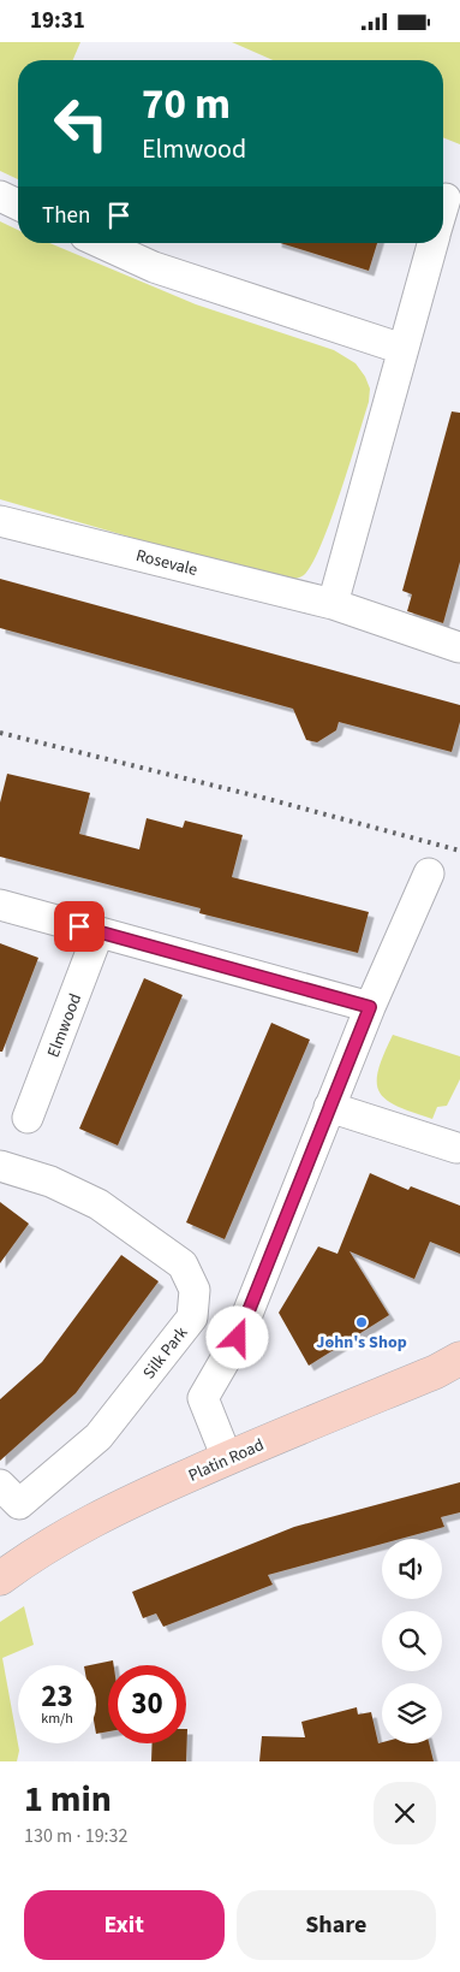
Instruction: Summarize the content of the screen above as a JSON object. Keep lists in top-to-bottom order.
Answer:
{
  "streets": {
    "main road": ["Platin Road"],
    "street": ["Rosevale", "Elmwood", "Silk Park"]
  },
  "places": ["John's Shop"],
  "page": {
    "status": "19:31",
    "turn": ["70 m", "Elmwood"],
    "then": "Then",
    "speed": "23 km/h",
    "limit": "30",
    "heading": ["1 min", "130 m · 19:32"],
    "buttons": ["Exit", "Share"]
  }
}
